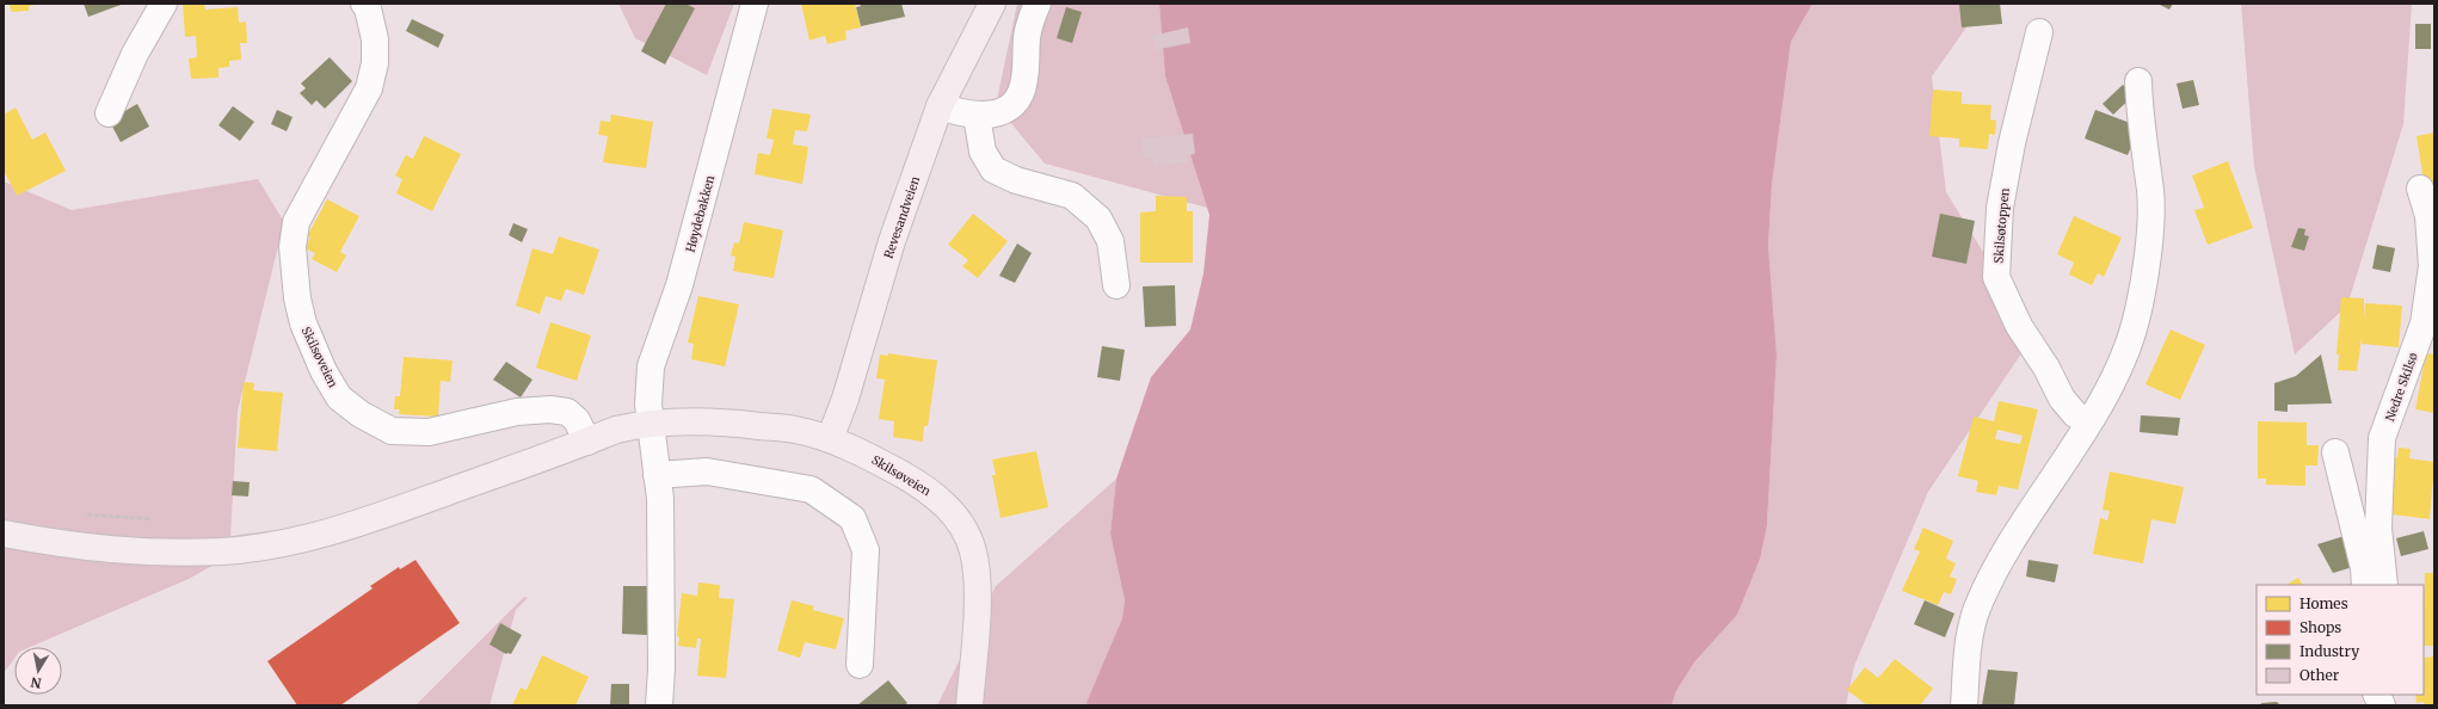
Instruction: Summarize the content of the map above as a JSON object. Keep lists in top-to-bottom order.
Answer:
{
  "streets": {
    "main road": ["Revesandveien", "Skilsøveien"],
    "street": ["Høydebakken", "Skilsøtoppen", "Nedre Skilsø"]
  },
  "crossings": [
    ["Høydebakken", "Skilsøveien"],
    ["Revesandveien", "Skilsøveien"]
  ],
  "legend": [
    "Homes",
    "Shops",
    "Industry",
    "Other"
  ],
  "north": "bottom"
}
